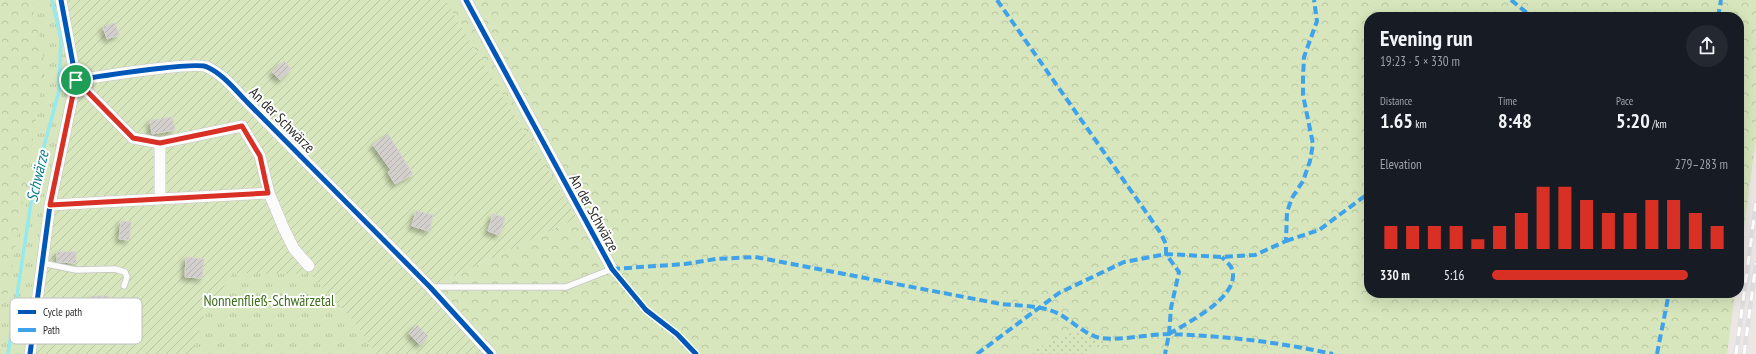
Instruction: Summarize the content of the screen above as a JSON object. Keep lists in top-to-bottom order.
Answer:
{
  "streets": {
    "street": ["An der Schwärze"]
  },
  "water": ["Schwärze"],
  "parks": ["Nonnenfließ-Schwärzetal"],
  "legend": ["Cycle path", "Path"],
  "page": {
    "heading": ["Evening run", "19:23 · 5 × 330 m"],
    "stats": [
      ["Distance", "1.65 km"],
      ["Time", "8:48"],
      ["Pace", "5:20 /km"]
    ],
    "chart": ["Elevation", "279–283 m"],
    "list": [
      {
        "name": "330 m",
        "note": "5:16"
      }
    ]
  }
}
